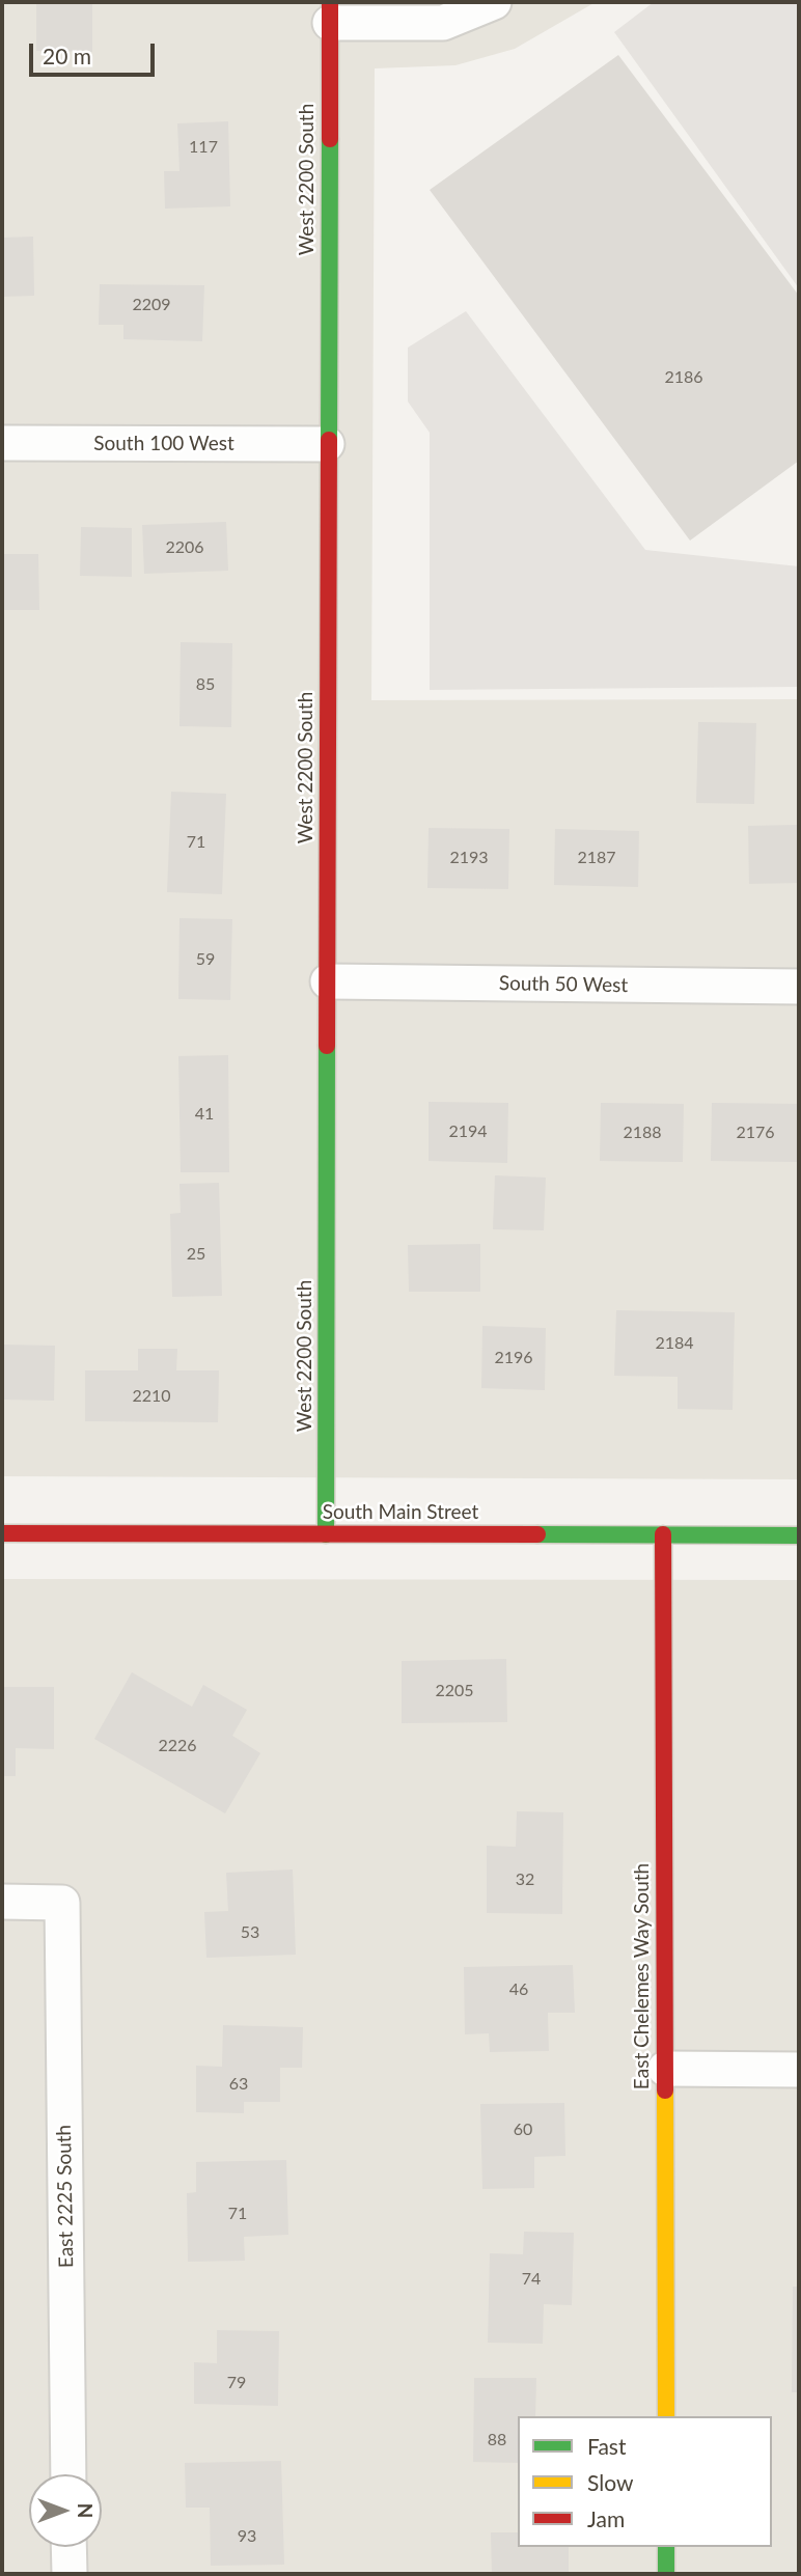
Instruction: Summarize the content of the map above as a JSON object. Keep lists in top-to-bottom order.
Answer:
{
  "streets": {
    "street": [
      "West 2200 South",
      "South 100 West",
      "South 50 West",
      "South Main Street",
      "East Chelemes Way South",
      "East 2225 South"
    ]
  },
  "crossings": [
    ["West 2200 South", "South 100 West"],
    ["West 2200 South", "South 50 West"],
    ["West 2200 South", "South Main Street"],
    ["South Main Street", "East Chelemes Way South"]
  ],
  "house_numbers": [
    "117",
    "2209",
    "2186",
    "2206",
    "85",
    "71",
    "2193",
    "2187",
    "59",
    "41",
    "2194",
    "2188",
    "2176",
    "25",
    "2184",
    "2196",
    "2210",
    "2205",
    "2226",
    "32",
    "53",
    "46",
    "63",
    "60",
    "71",
    "74",
    "79",
    "88",
    "93"
  ],
  "legend": ["Fast", "Slow", "Jam"],
  "scale_bar": "20 m",
  "north": "right"
}
